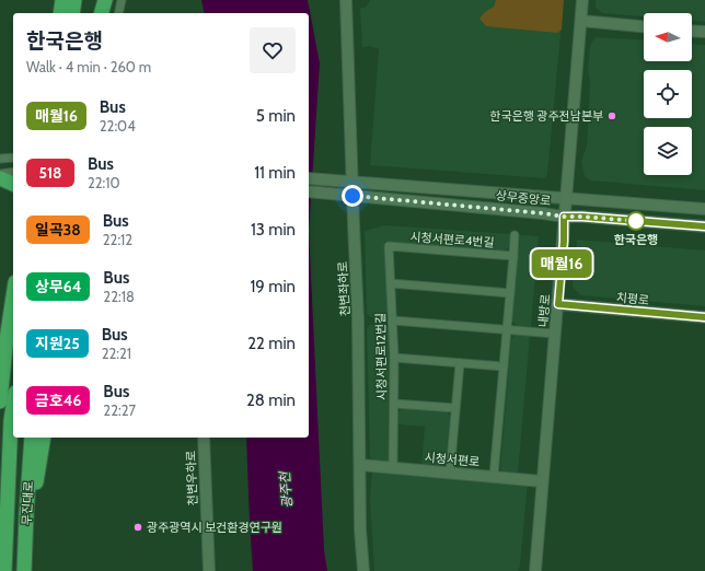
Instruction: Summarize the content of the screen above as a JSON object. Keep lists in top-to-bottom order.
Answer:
{
  "streets": {
    "highway": ["무진대로"],
    "street": [
      "상무중앙로",
      "시청서편로4번길",
      "천변좌하로",
      "치평로",
      "내방로",
      "시청서편로12번길",
      "시청서편로",
      "천변우하로"
    ]
  },
  "crossings": [
    ["상무중앙로", "천변좌하로"],
    ["상무중앙로", "내방로"],
    ["시청서편로4번길", "시청서편로12번길"],
    ["천변좌하로", "시청서편로"],
    ["치평로", "내방로"],
    ["내방로", "시청서편로"],
    ["시청서편로12번길", "시청서편로"]
  ],
  "water": ["광주천"],
  "places": ["한국은행 광주전남본부", "한국은행", "광주광역시 보건환경연구원"],
  "lines": ["bus line 매월16"],
  "north": "left",
  "page": {
    "on_map": "매월16",
    "heading": ["한국은행", "Walk · 4 min · 260 m"],
    "list": [
      {
        "mark": "매월16",
        "name": "Bus",
        "note": "22:04",
        "value": "5 min"
      },
      {
        "mark": "518",
        "name": "Bus",
        "note": "22:10",
        "value": "11 min"
      },
      {
        "mark": "일곡38",
        "name": "Bus",
        "note": "22:12",
        "value": "13 min"
      },
      {
        "mark": "상무64",
        "name": "Bus",
        "note": "22:18",
        "value": "19 min"
      },
      {
        "mark": "지원25",
        "name": "Bus",
        "note": "22:21",
        "value": "22 min"
      },
      {
        "mark": "금호46",
        "name": "Bus",
        "note": "22:27",
        "value": "28 min"
      }
    ]
  }
}
